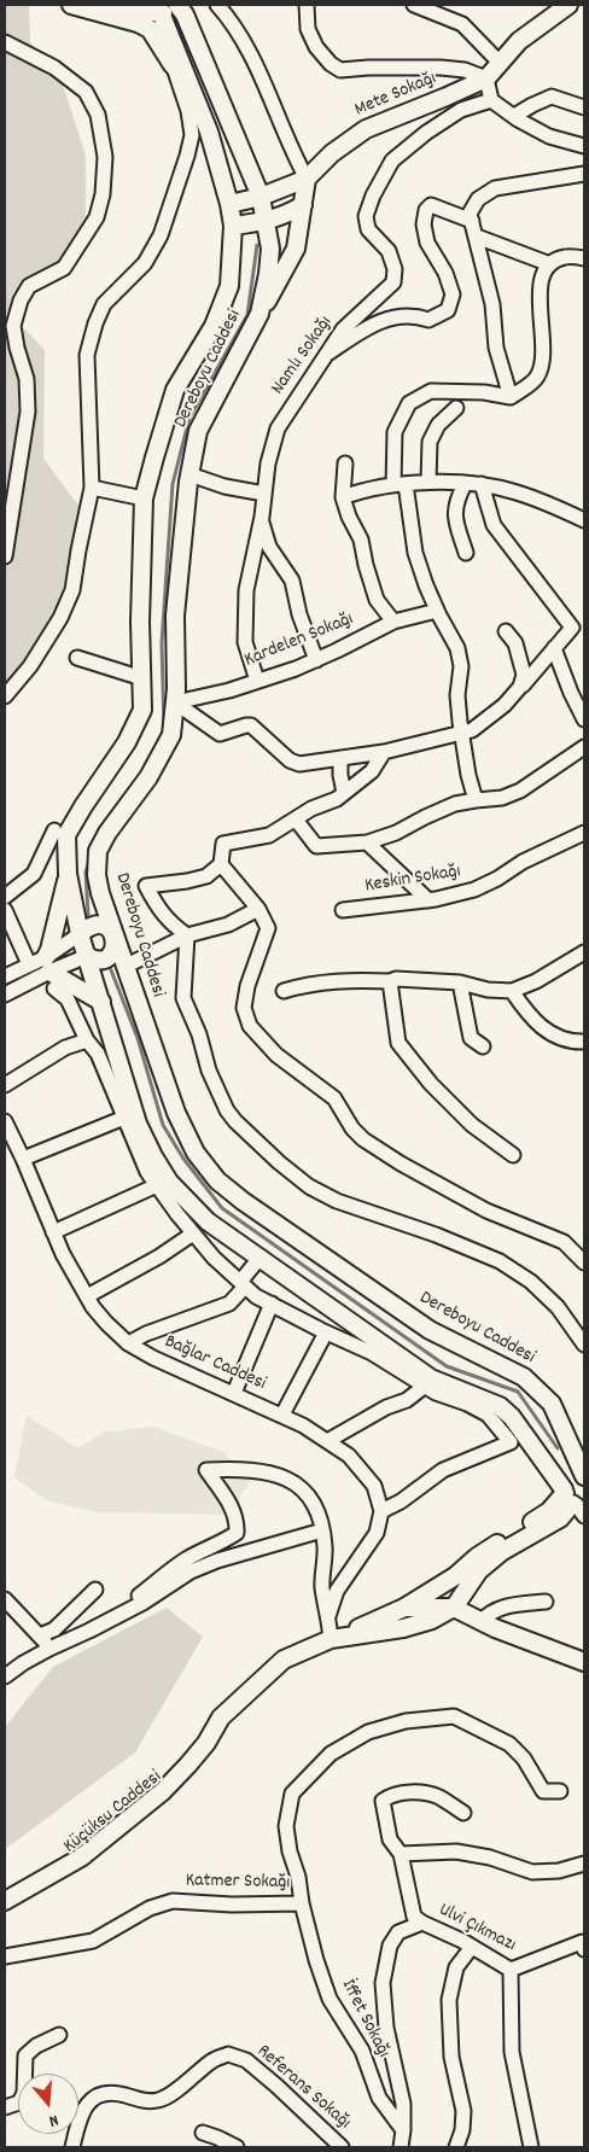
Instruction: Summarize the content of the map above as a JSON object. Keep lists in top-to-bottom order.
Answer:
{
  "streets": {
    "main road": ["Mete Sokağı", "Dereboyu Caddesi", "Küçüksu Caddesi"],
    "street": [
      "Namlı Sokağı",
      "Kardelen Sokağı",
      "Keskin Sokağı",
      "Bağlar Caddesi",
      "Katmer Sokağı",
      "Ulvi Çıkmazı",
      "İffet Sokağı",
      "Referans Sokağı"
    ]
  },
  "crossings": [
    ["Mete Sokağı", "Dereboyu Caddesi"],
    ["Namlı Sokağı", "Kardelen Sokağı"],
    ["Dereboyu Caddesi", "Kardelen Sokağı"],
    ["Dereboyu Caddesi", "Küçüksu Caddesi"],
    ["Katmer Sokağı", "İffet Sokağı"]
  ],
  "north": "bottom"
}
